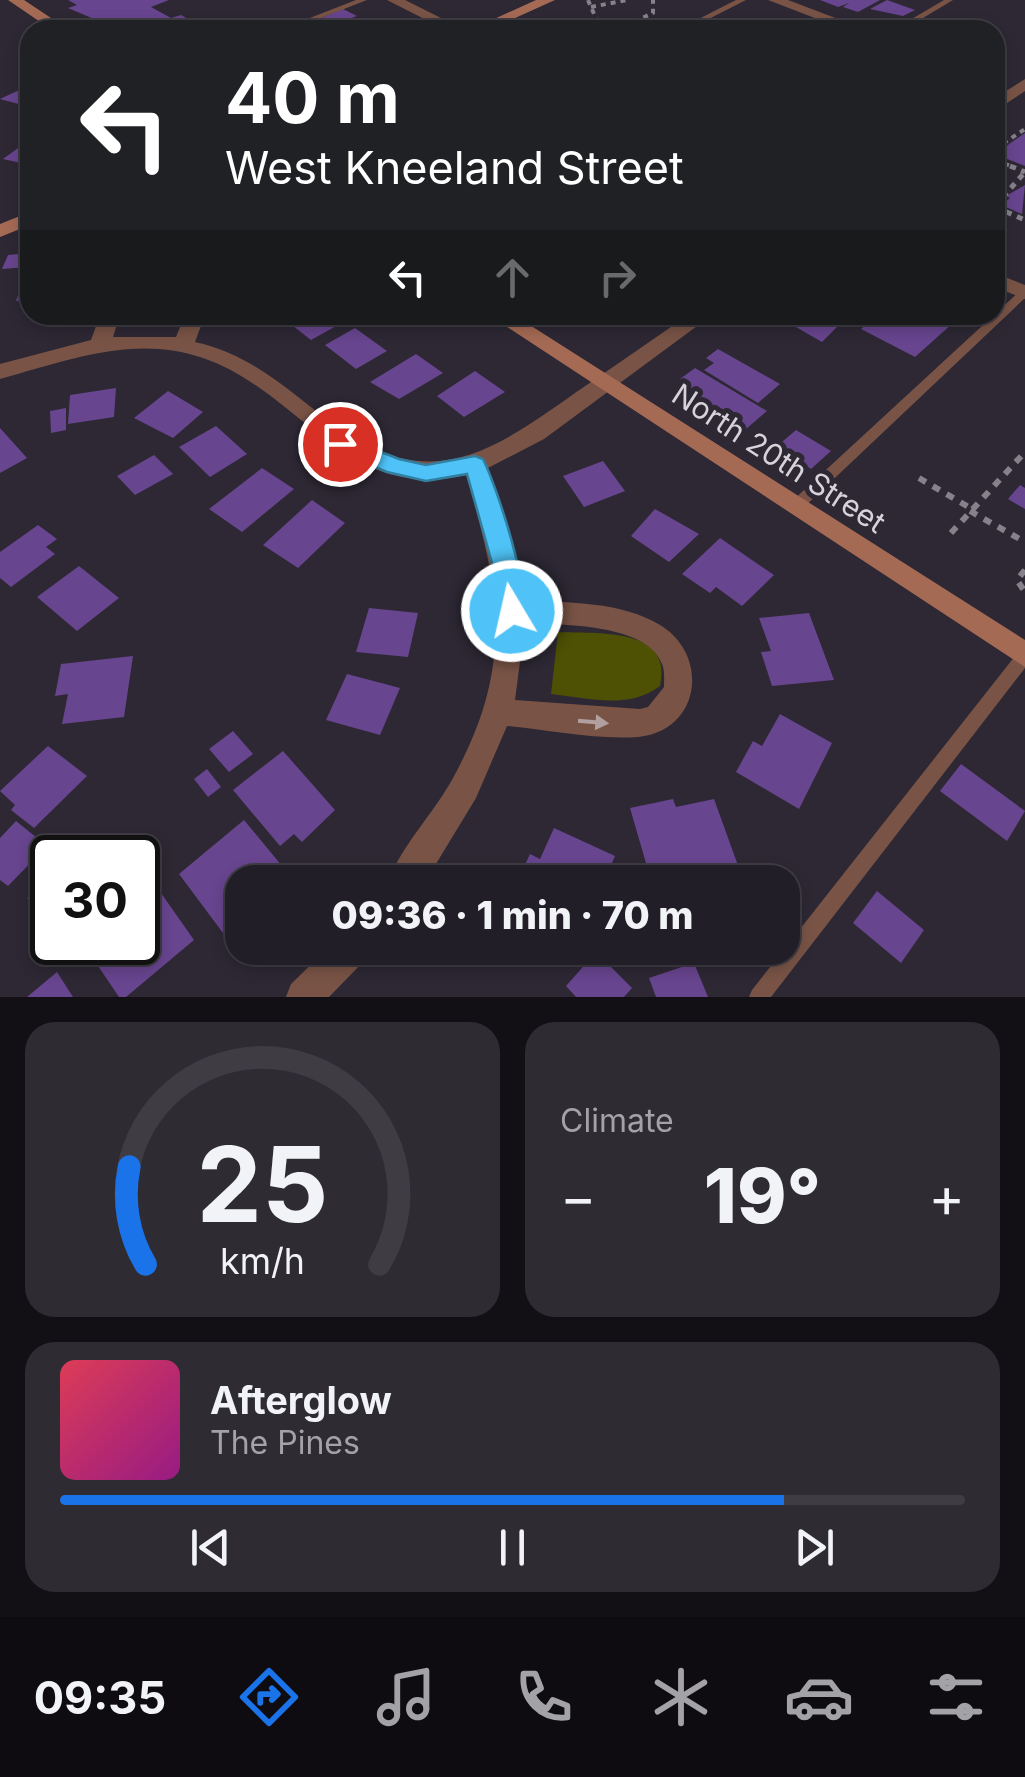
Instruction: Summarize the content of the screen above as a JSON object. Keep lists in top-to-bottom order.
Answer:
{
  "streets": {
    "main road": ["North 20th Street"]
  },
  "page": {
    "turn": ["40 m", "West Kneeland Street"],
    "limit": "30",
    "trip": "09:36 · 1 min · 70 m",
    "tile": "Climate",
    "heat": ["−", "19°", "+"],
    "song": ["Afterglow", "The Pines"],
    "tabs": "09:35",
    "gauge": ["25", "km/h"]
  }
}
